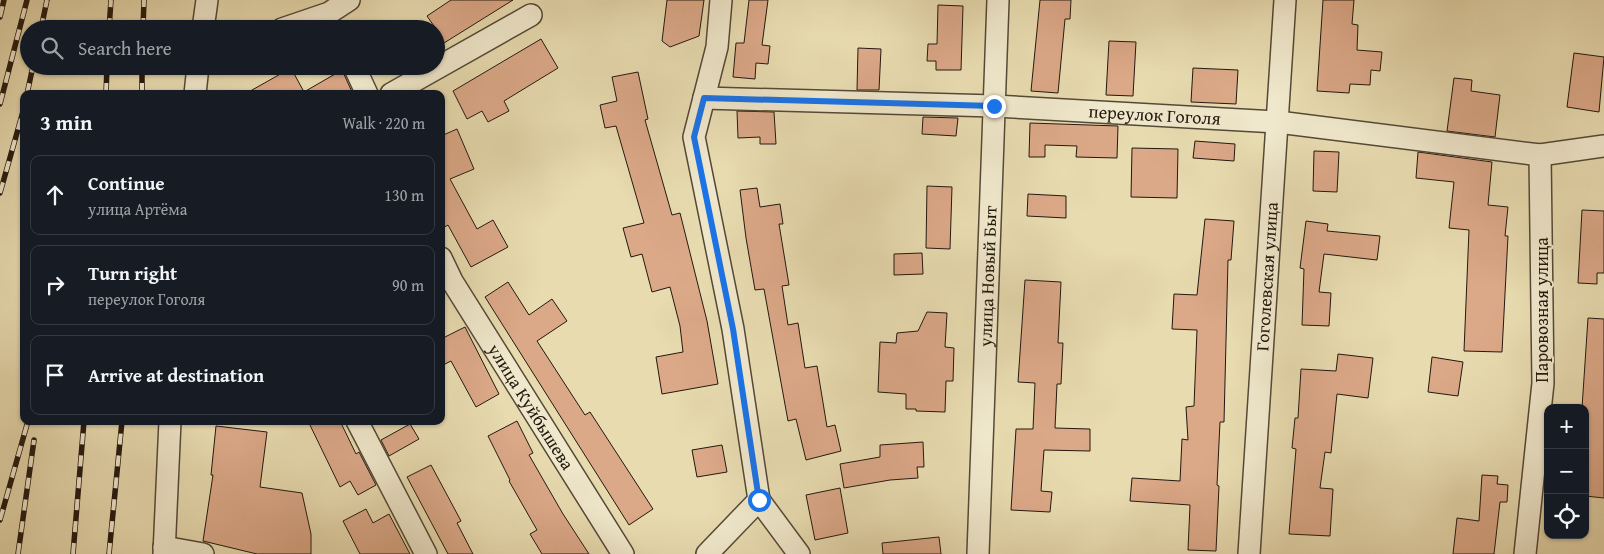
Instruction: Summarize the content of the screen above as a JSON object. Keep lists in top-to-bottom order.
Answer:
{
  "streets": {
    "street": [
      "переулок Гоголя",
      "улица Новый Быт",
      "Гоголевская улица",
      "Паровозная улица",
      "улица Куйбышева"
    ]
  },
  "crossings": [
    ["переулок Гоголя", "улица Новый Быт"],
    ["переулок Гоголя", "Гоголевская улица"],
    ["переулок Гоголя", "Паровозная улица"]
  ],
  "page": {
    "search": "Search here",
    "heading": ["3 min", "Walk · 220 m"],
    "list": [
      ["Continue", "улица Артёма", "130 m"],
      ["Turn right", "переулок Гоголя", "90 m"],
      "Arrive at destination"
    ],
    "map_buttons": ["+", "−"]
  }
}
